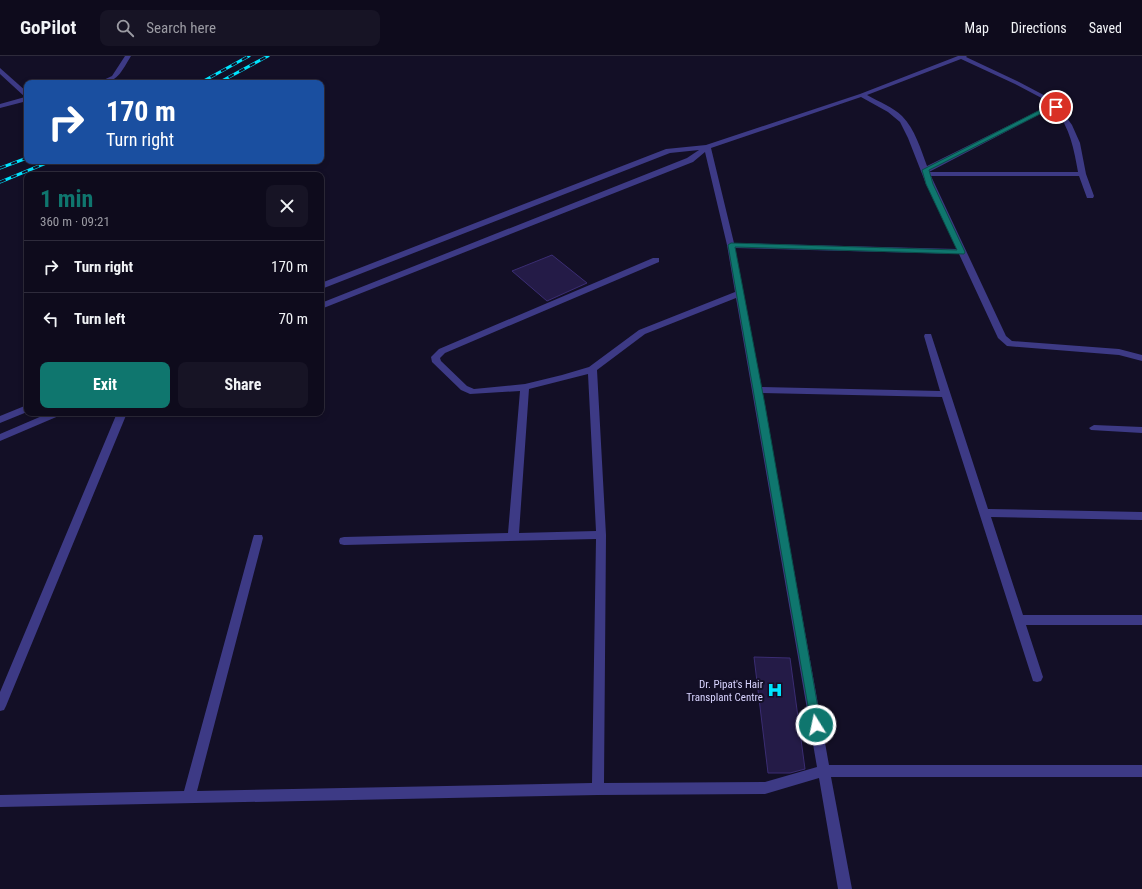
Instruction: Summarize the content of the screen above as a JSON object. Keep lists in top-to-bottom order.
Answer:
{
  "places": {
    "hospital": ["Dr. Pipat's Hair Transplant Centre"]
  },
  "page": {
    "header": "GoPilot",
    "search": "Search here",
    "nav": ["Map", "Directions", "Saved"],
    "turn": ["170 m", "Turn right"],
    "heading": ["1 min", "360 m · 09:21"],
    "list": [
      {
        "name": "Turn right",
        "value": "170 m"
      },
      {
        "name": "Turn left",
        "value": "70 m"
      }
    ],
    "buttons": ["Exit", "Share"]
  }
}
